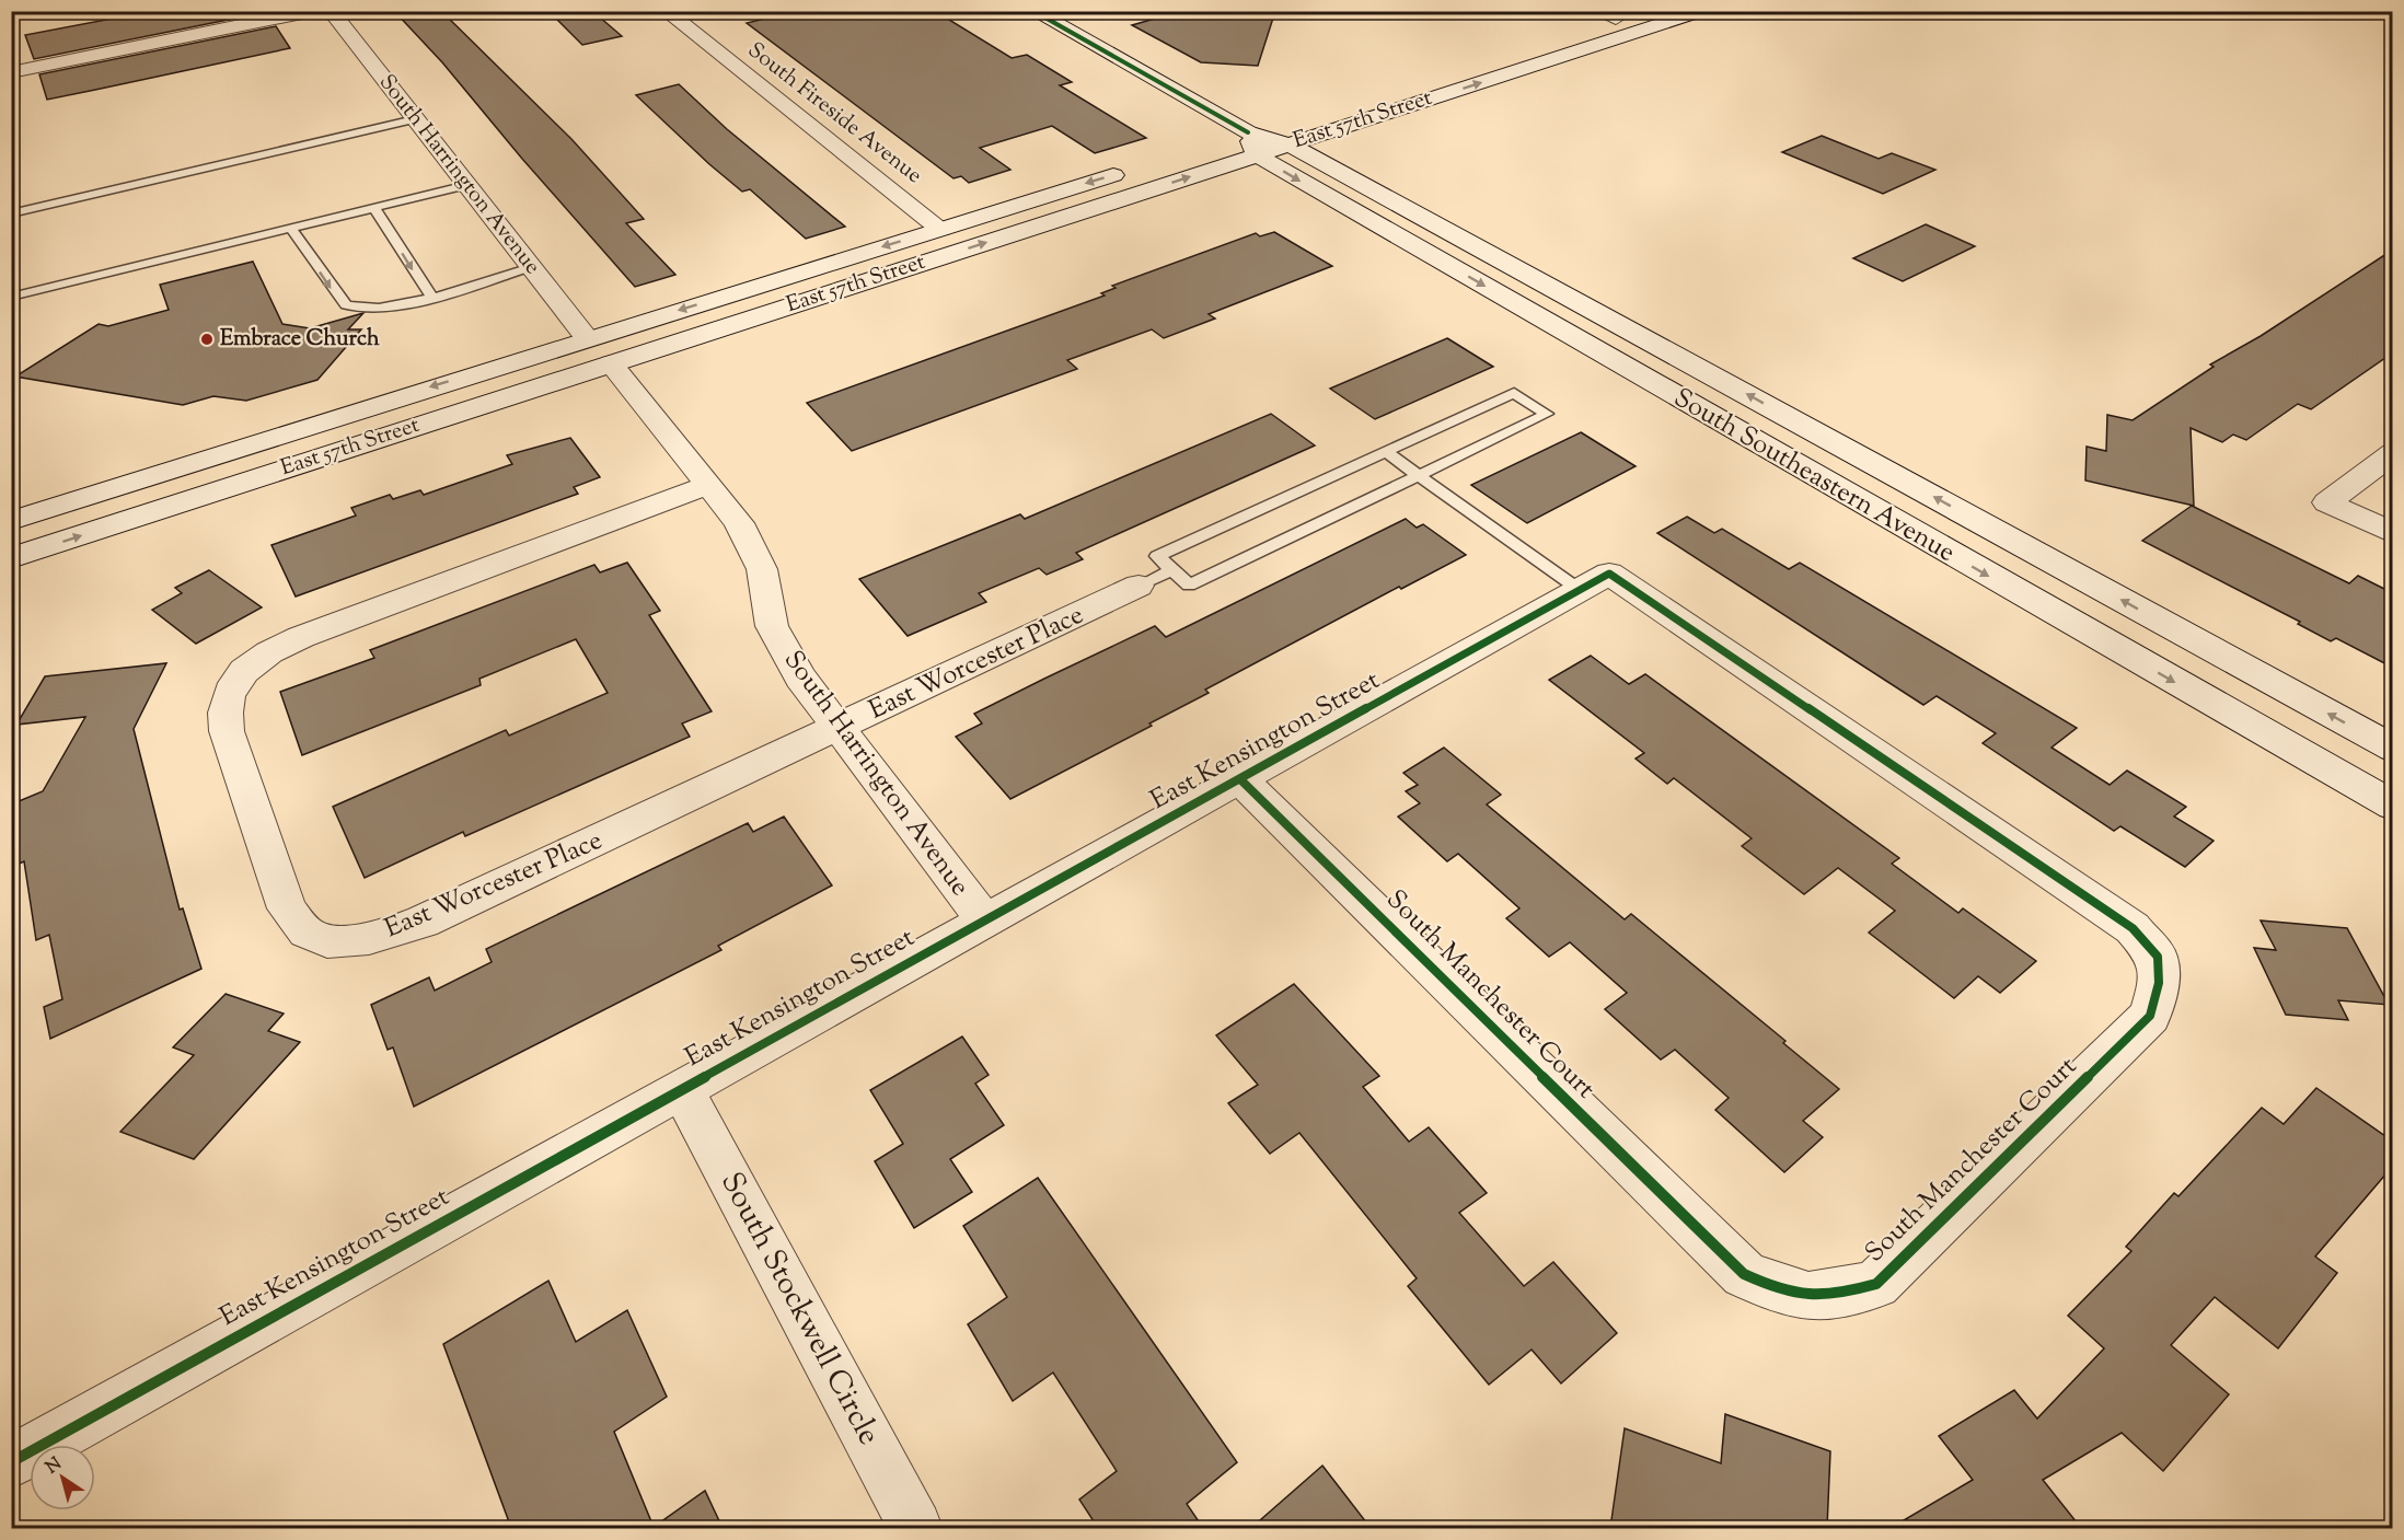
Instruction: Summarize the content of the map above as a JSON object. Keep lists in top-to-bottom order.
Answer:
{
  "streets": {
    "main road": [
      "South Fireside Avenue",
      "East 57th Street",
      "South Harrington Avenue",
      "South Southeastern Avenue",
      "East Worcester Place",
      "East Kensington Street",
      "South Manchester Court",
      "South Stockwell Circle"
    ]
  },
  "crossings": [
    ["South Fireside Avenue", "East 57th Street"],
    ["East 57th Street", "South Harrington Avenue"],
    ["East 57th Street", "South Southeastern Avenue"],
    ["South Harrington Avenue", "East Worcester Place"],
    ["South Harrington Avenue", "East Kensington Street"],
    ["East Kensington Street", "South Manchester Court"],
    ["East Kensington Street", "South Stockwell Circle"]
  ],
  "places": ["Embrace Church"],
  "north": "top left"
}
